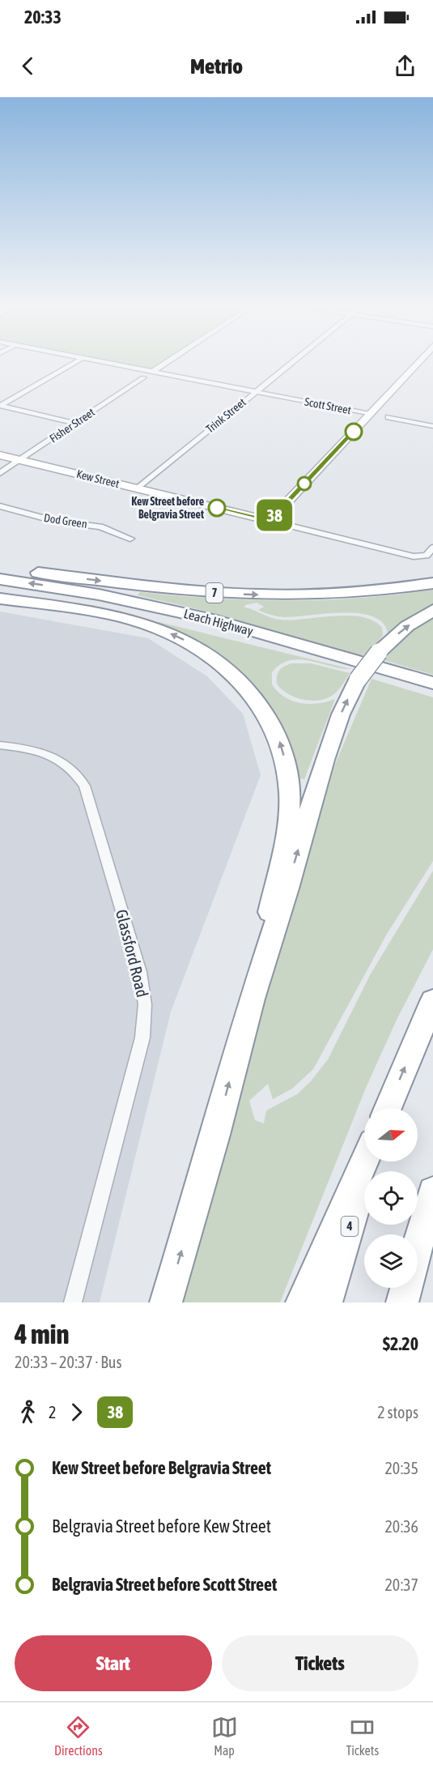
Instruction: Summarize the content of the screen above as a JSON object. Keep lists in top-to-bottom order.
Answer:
{
  "streets": {
    "highway": ["7", "Leach Highway", "4"],
    "street": [
      "Scott Street",
      "Trink Street",
      "Fisher Street",
      "Kew Street",
      "Dod Green",
      "Glassford Road"
    ]
  },
  "crossings": [
    ["Scott Street", "Trink Street"],
    ["Trink Street", "Kew Street"],
    ["Fisher Street", "Kew Street"]
  ],
  "places": ["Kew Street before Belgravia Street"],
  "lines": ["bus line 38"],
  "north": "right",
  "page": {
    "status": "20:33",
    "header": "Metrio",
    "on_map": "38",
    "heading": ["4 min", "20:33 – 20:37 · Bus", "$2.20"],
    "legs": ["2", "38", "2 stops"],
    "list": [
      {
        "name": "Kew Street before Belgravia Street",
        "value": "20:35"
      },
      {
        "name": "Belgravia Street before Kew Street",
        "value": "20:36"
      },
      {
        "name": "Belgravia Street before Scott Street",
        "value": "20:37"
      }
    ],
    "buttons": ["Start", "Tickets"],
    "tabs": ["Directions", "Map", "Tickets"]
  }
}
